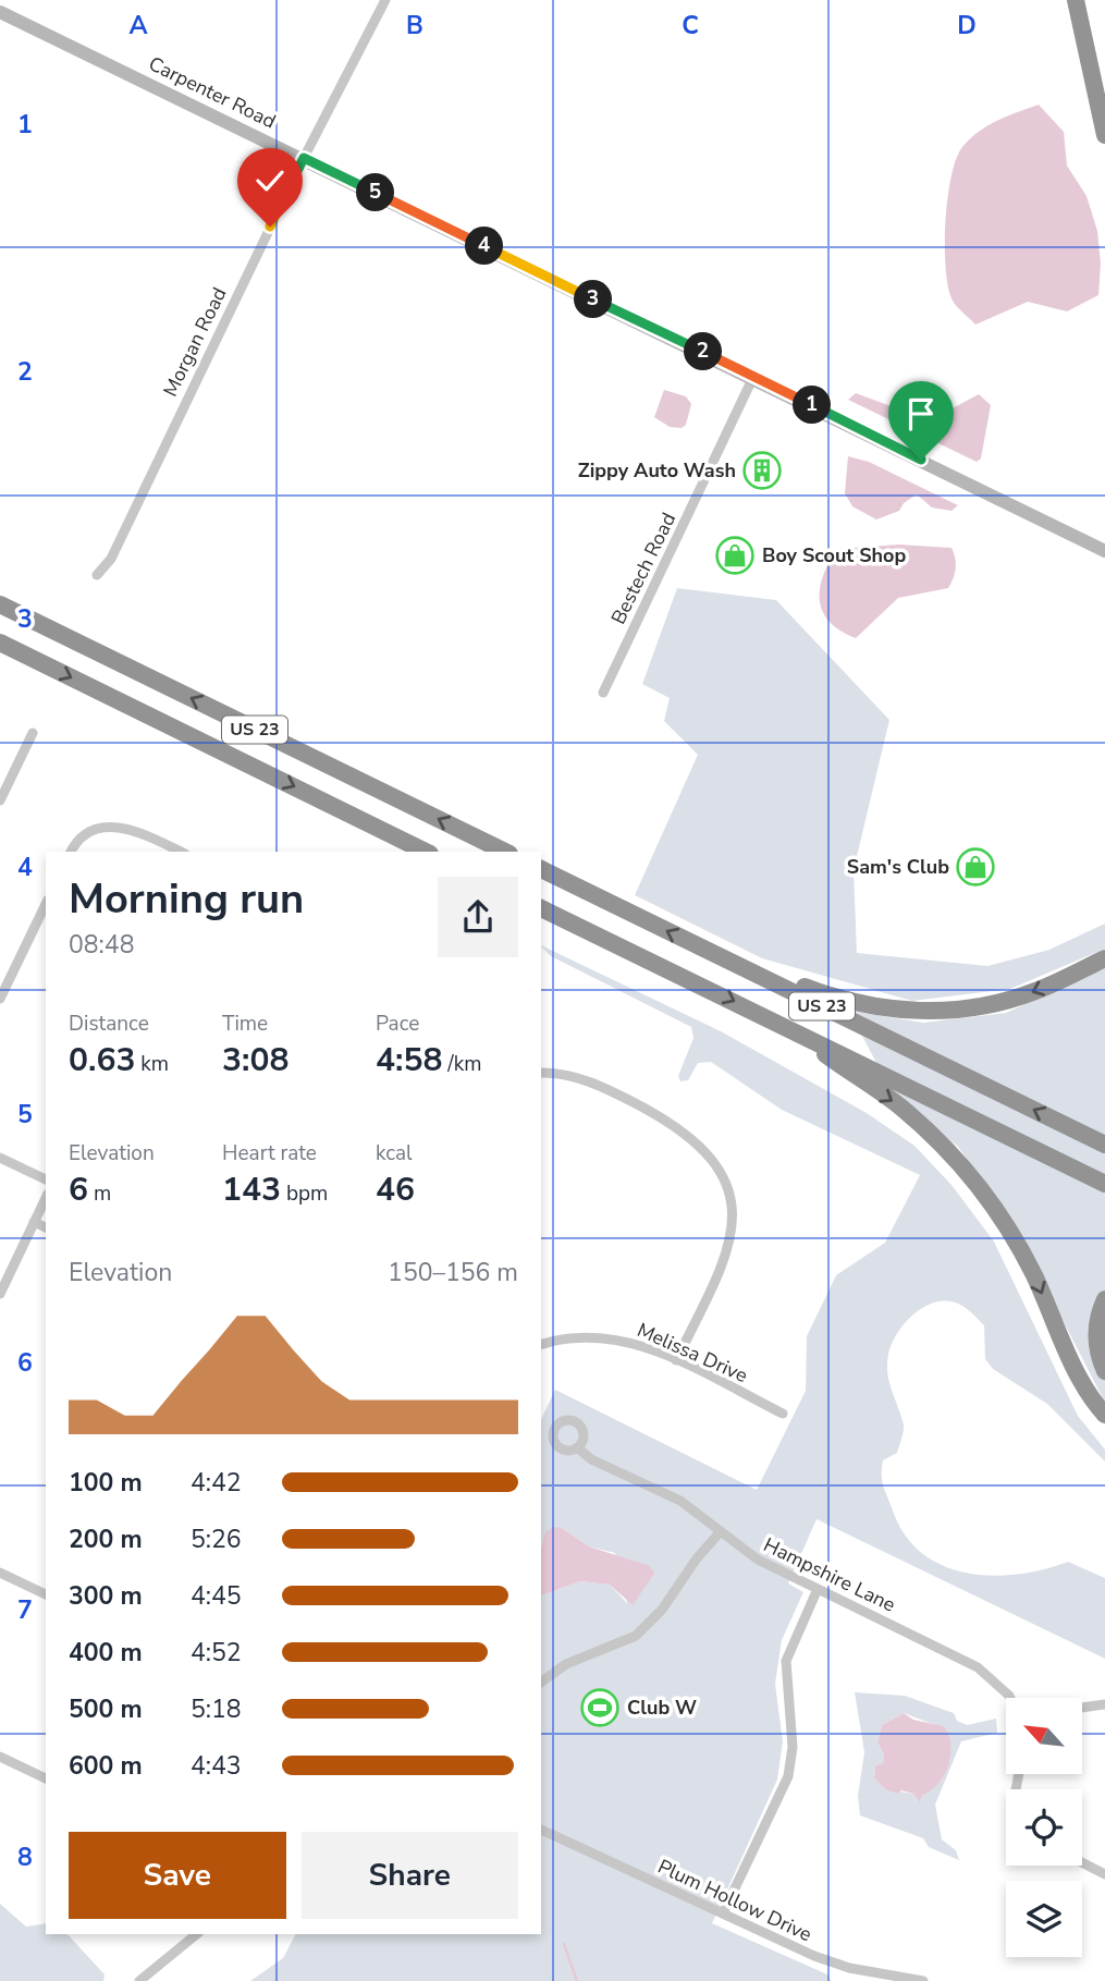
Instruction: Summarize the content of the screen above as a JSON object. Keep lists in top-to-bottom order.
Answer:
{
  "streets": {
    "highway": ["US 23"],
    "main road": ["Carpenter Road"],
    "street": [
      "Morgan Road",
      "Bestech Road",
      "Melissa Drive",
      "Hampshire Lane",
      "Plum Hollow Drive"
    ]
  },
  "crossings": [
    ["Carpenter Road", "Morgan Road"],
    ["Carpenter Road", "Bestech Road"]
  ],
  "places": {
    "building": ["Zippy Auto Wash"],
    "shop": ["Boy Scout Shop", "Sam's Club"],
    "sports": ["Club W"]
  },
  "north": "top left",
  "page": {
    "pins": [
      "5",
      "4",
      "3",
      "2",
      "1"
    ],
    "heading": ["Morning run", "08:48"],
    "stats": [
      ["Distance", "0.63 km"],
      ["Time", "3:08"],
      ["Pace", "4:58 /km"],
      ["Elevation", "6 m"],
      ["Heart rate", "143 bpm"],
      ["kcal", "46"]
    ],
    "chart": ["Elevation", "150–156 m"],
    "list": [
      {
        "name": "100 m",
        "note": "4:42"
      },
      {
        "name": "200 m",
        "note": "5:26"
      },
      {
        "name": "300 m",
        "note": "4:45"
      },
      {
        "name": "400 m",
        "note": "4:52"
      },
      {
        "name": "500 m",
        "note": "5:18"
      },
      {
        "name": "600 m",
        "note": "4:43"
      }
    ],
    "buttons": ["Save", "Share"]
  },
  "grid": {
    "columns": [
      "A",
      "B",
      "C",
      "D"
    ],
    "rows": [
      "1",
      "2",
      "3",
      "4",
      "5",
      "6",
      "7",
      "8"
    ]
  }
}
